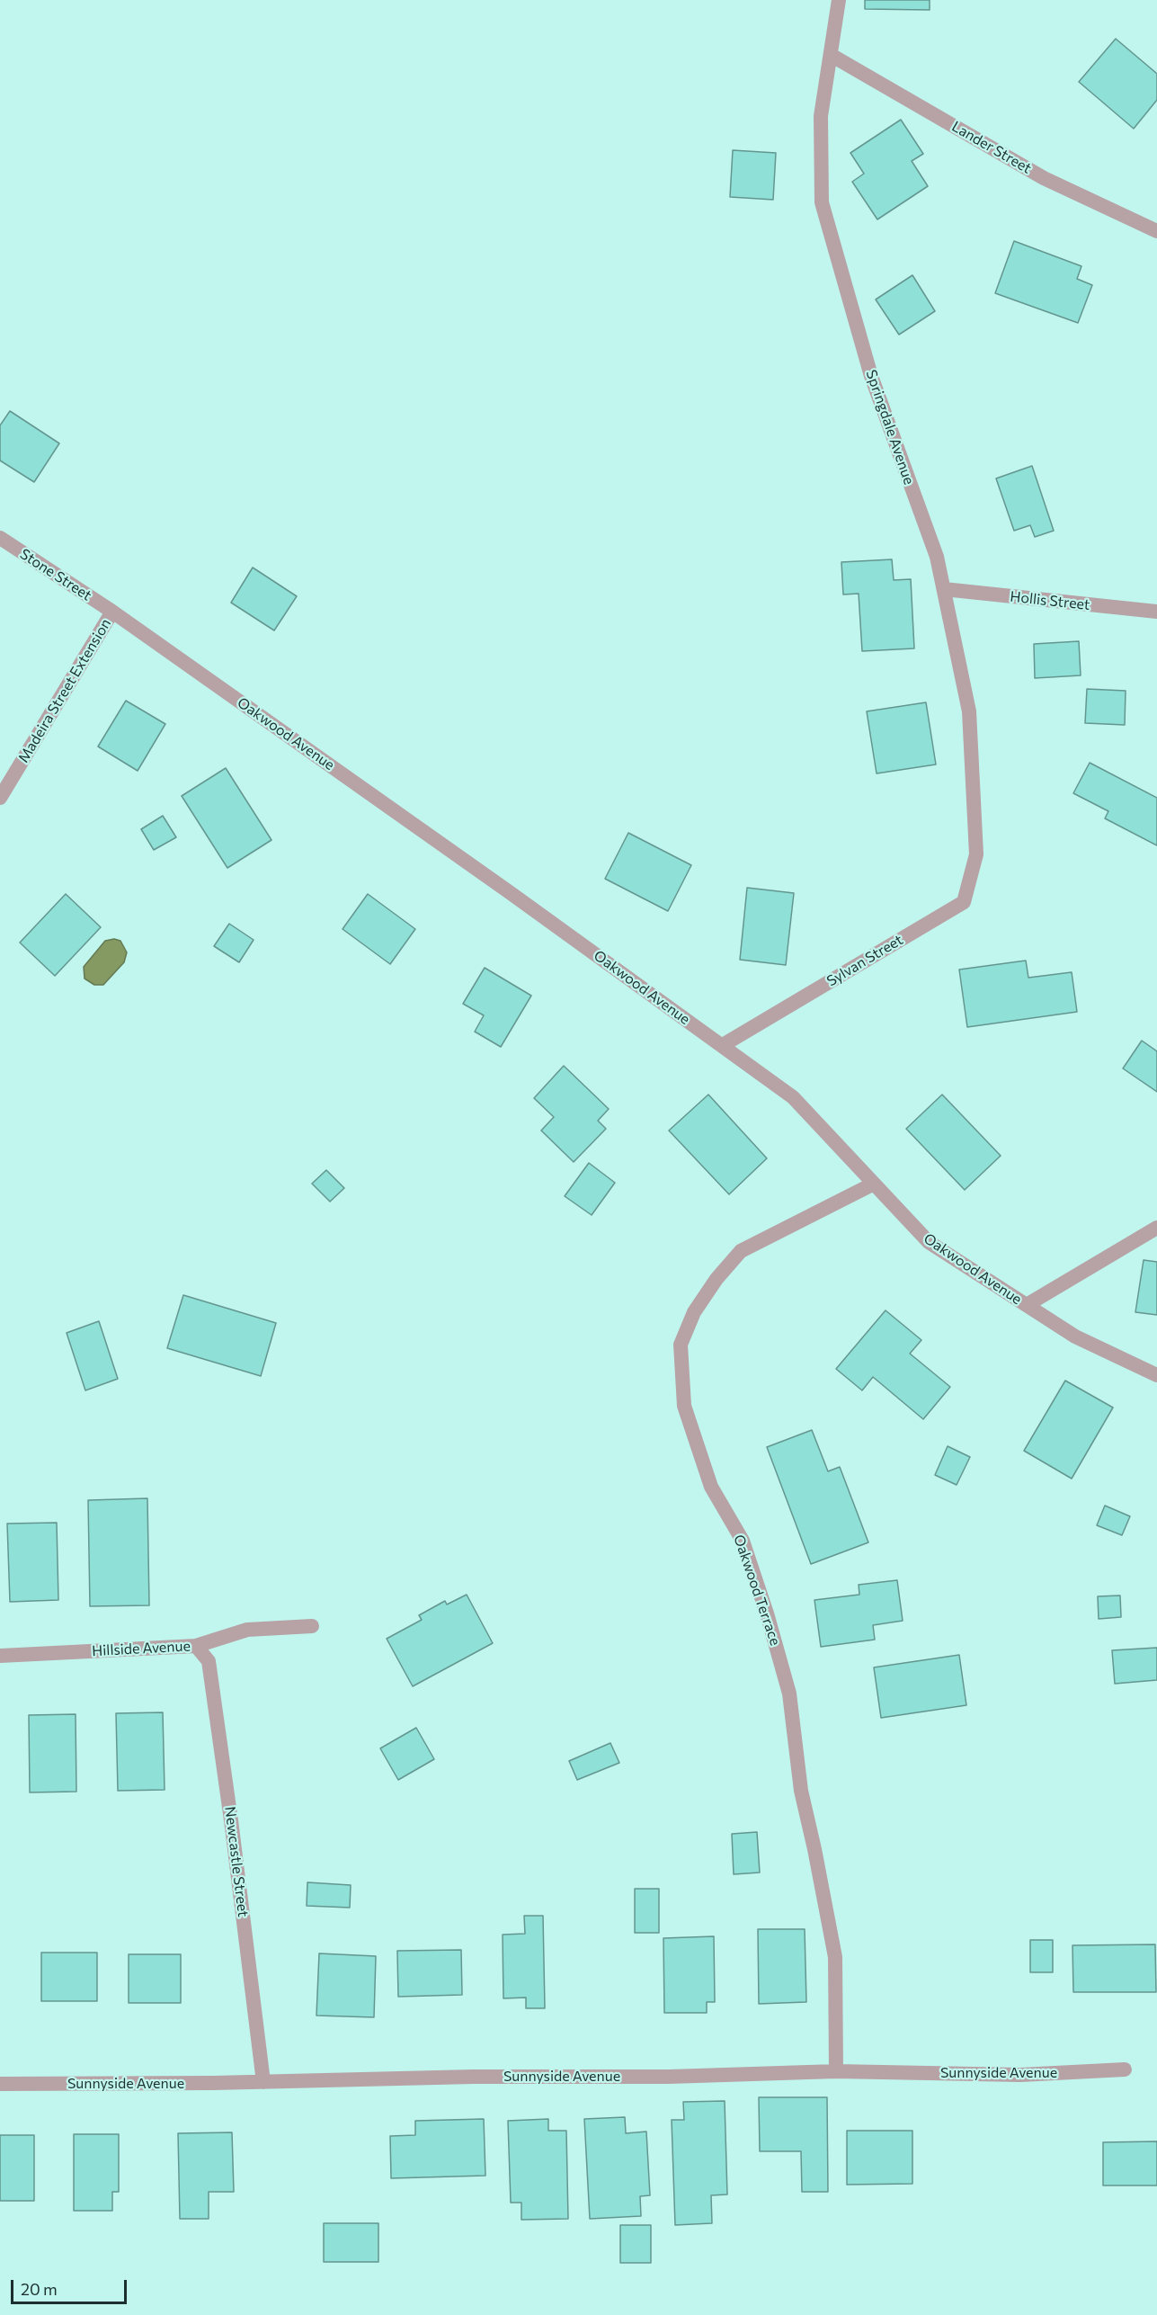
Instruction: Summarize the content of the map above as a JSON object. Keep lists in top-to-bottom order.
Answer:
{
  "streets": {
    "street": [
      "Lander Street",
      "Springdale Avenue",
      "Stone Street",
      "Hollis Street",
      "Madeira Street Extension",
      "Oakwood Avenue",
      "Sylvan Street",
      "Oakwood Terrace",
      "Hillside Avenue",
      "Newcastle Street",
      "Sunnyside Avenue"
    ]
  },
  "crossings": [
    ["Lander Street", "Springdale Avenue"],
    ["Springdale Avenue", "Hollis Street"],
    ["Springdale Avenue", "Sylvan Street"],
    ["Stone Street", "Madeira Street Extension"],
    ["Stone Street", "Oakwood Avenue"],
    ["Madeira Street Extension", "Oakwood Avenue"],
    ["Oakwood Avenue", "Sylvan Street"],
    ["Oakwood Avenue", "Oakwood Terrace"],
    ["Oakwood Terrace", "Sunnyside Avenue"],
    ["Hillside Avenue", "Newcastle Street"],
    ["Newcastle Street", "Sunnyside Avenue"]
  ],
  "scale_bar": "20 m"
}
